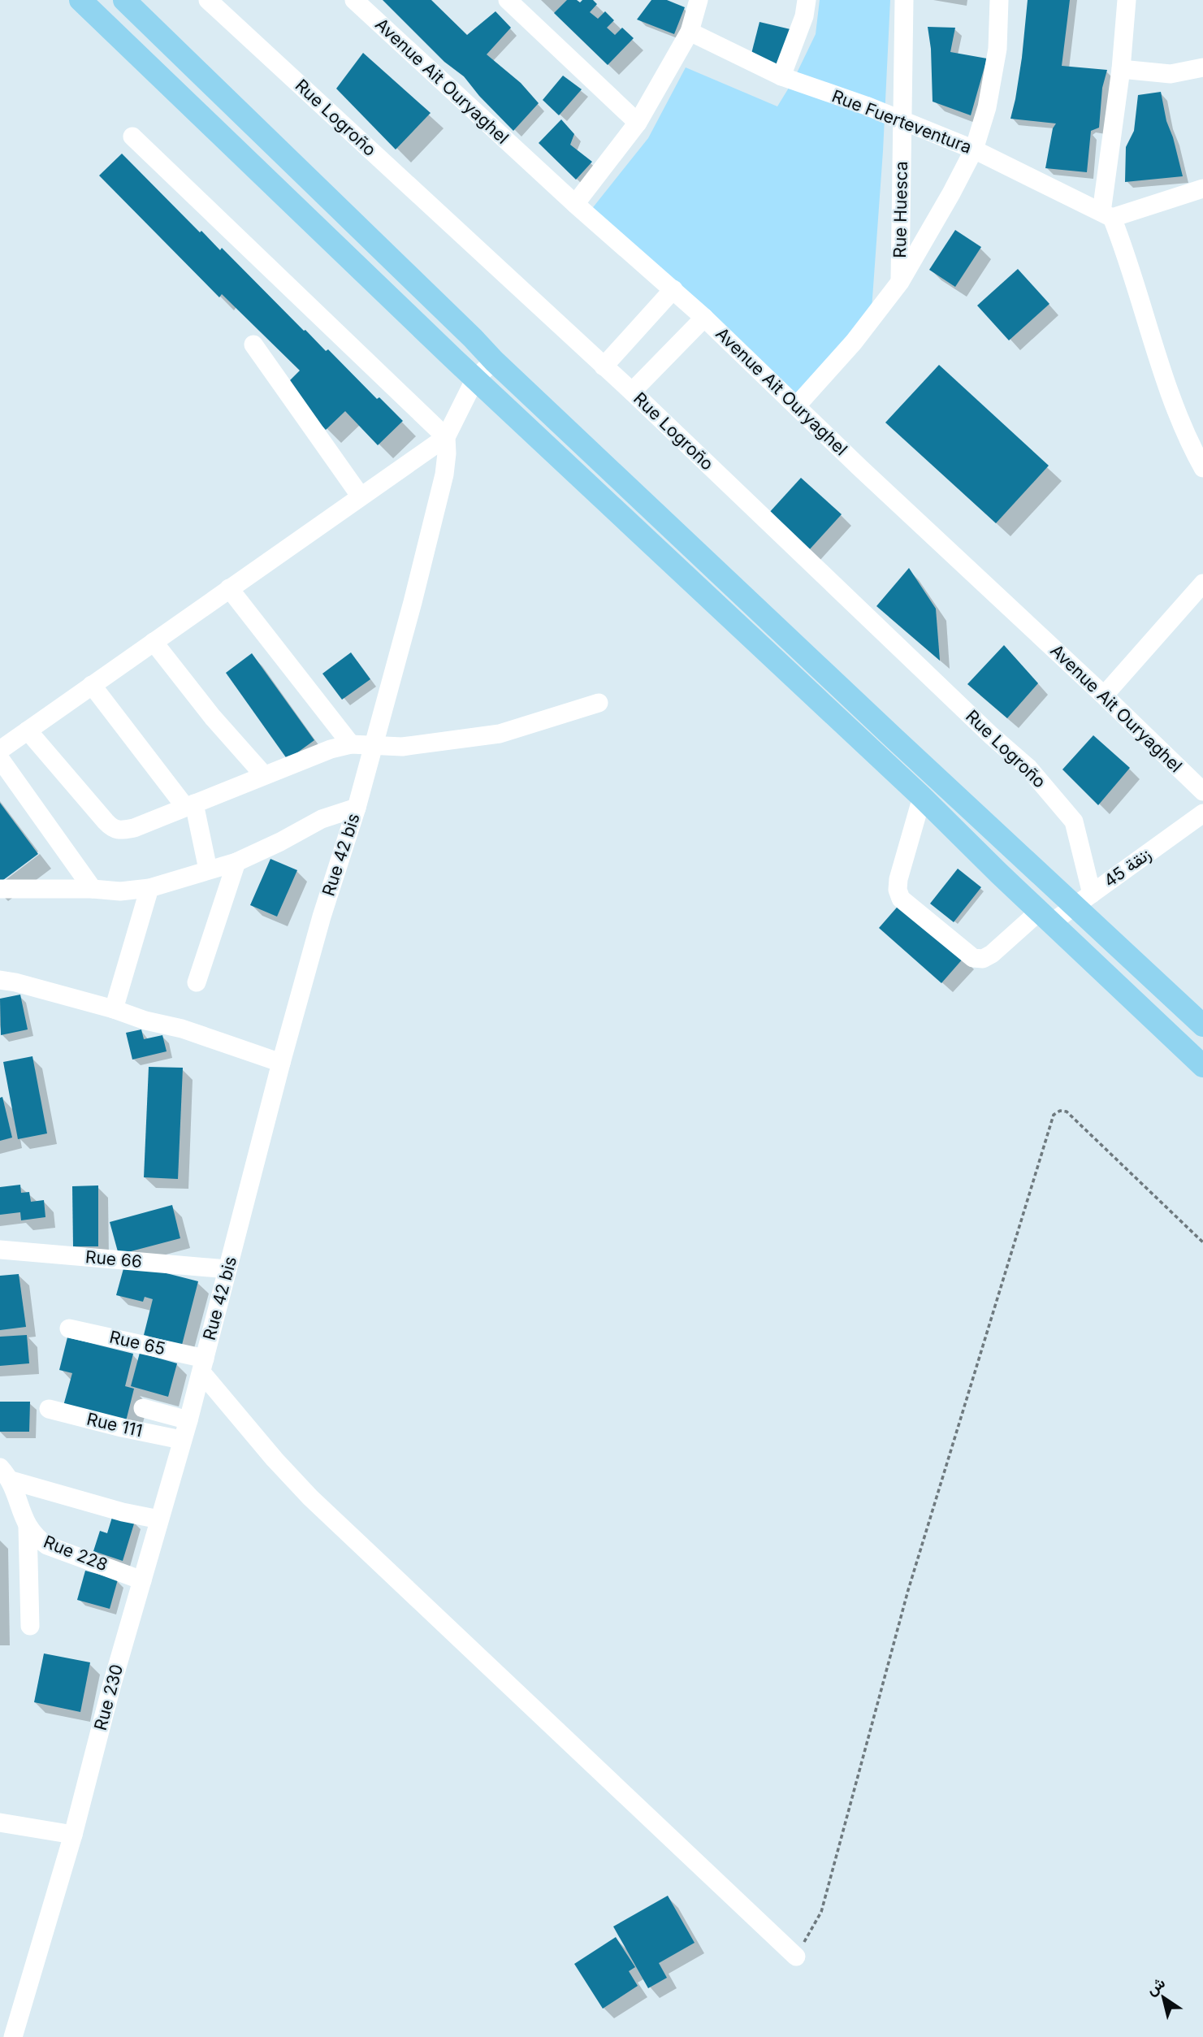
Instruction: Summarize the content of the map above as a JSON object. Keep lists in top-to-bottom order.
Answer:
{
  "streets": {
    "street": [
      "Avenue Ait Ouryaghel",
      "Rue Logroño",
      "Rue Fuerteventura",
      "Rue Huesca",
      "Rue 42 bis",
      "زنقة 45",
      "Rue 66",
      "Rue 65",
      "Rue 111",
      "Rue 228",
      "Rue 230"
    ]
  },
  "crossings": [
    ["Rue Logroño", "زنقة 45"],
    ["Rue Fuerteventura", "Rue Huesca"],
    ["Rue 42 bis", "Rue 66"],
    ["Rue 42 bis", "Rue 65"],
    ["Rue 42 bis", "Rue 230"],
    ["Rue 65", "Rue 230"],
    ["Rue 111", "Rue 230"],
    ["Rue 228", "Rue 230"]
  ],
  "north": "top left"
}
